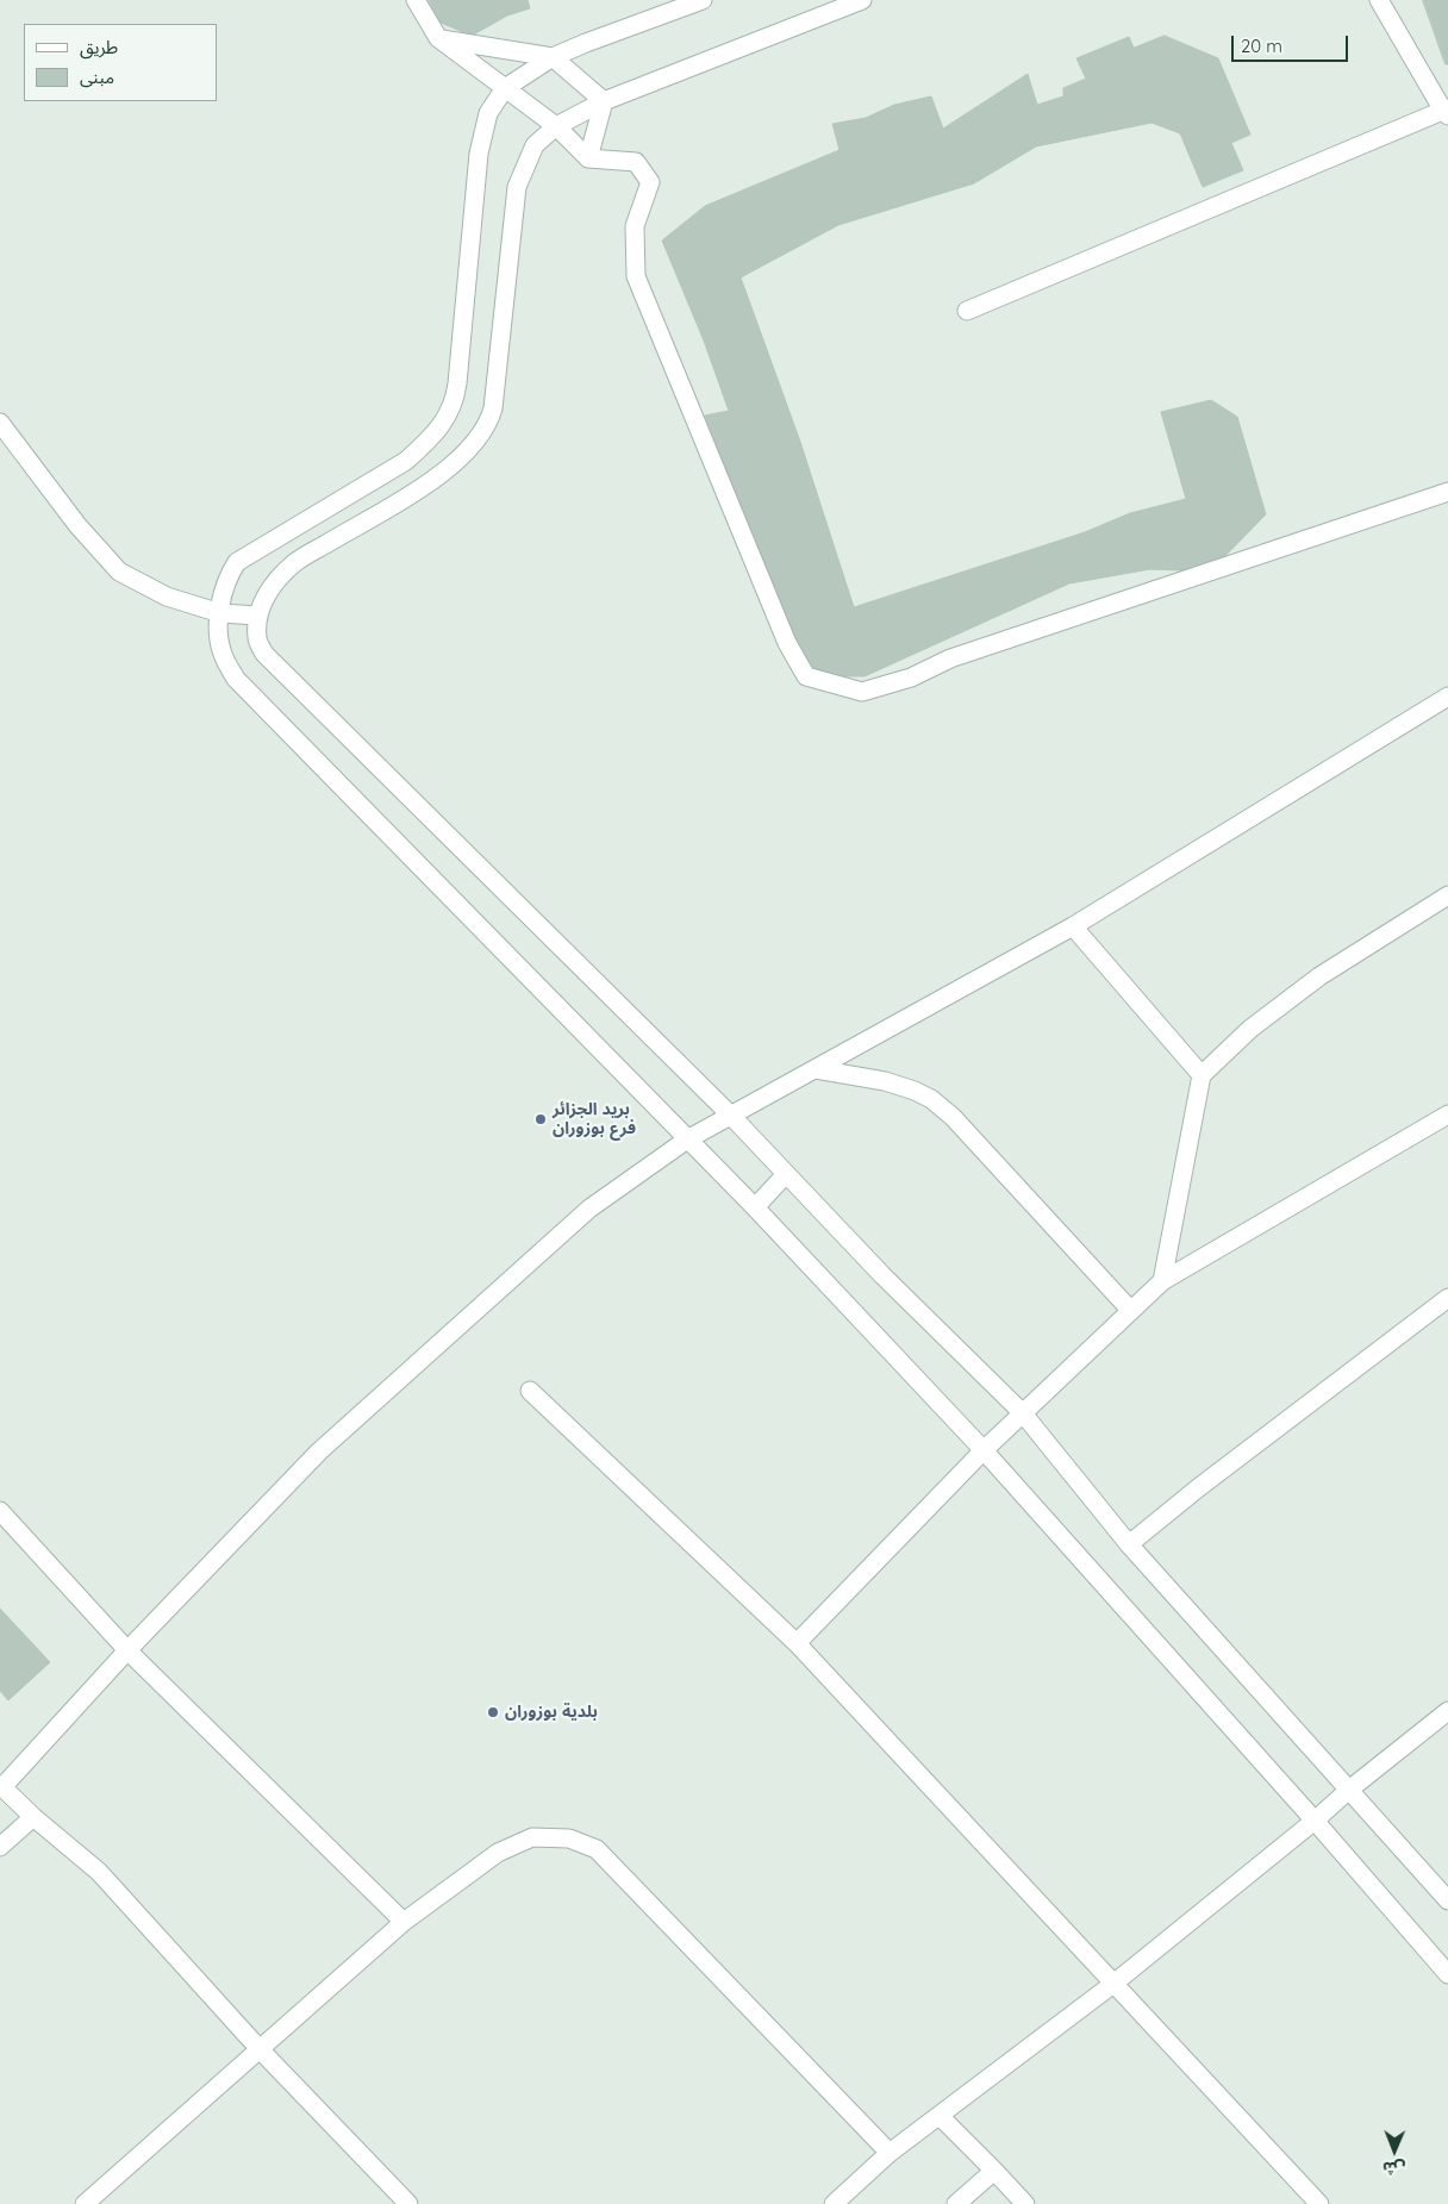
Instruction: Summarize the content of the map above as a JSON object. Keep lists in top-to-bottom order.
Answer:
{
  "places": ["بريد الجزائر فرع بوزوران", "بلدية بوزوران"],
  "legend": ["طريق", "مبنى"],
  "scale_bar": "20 m",
  "north": "bottom"
}
